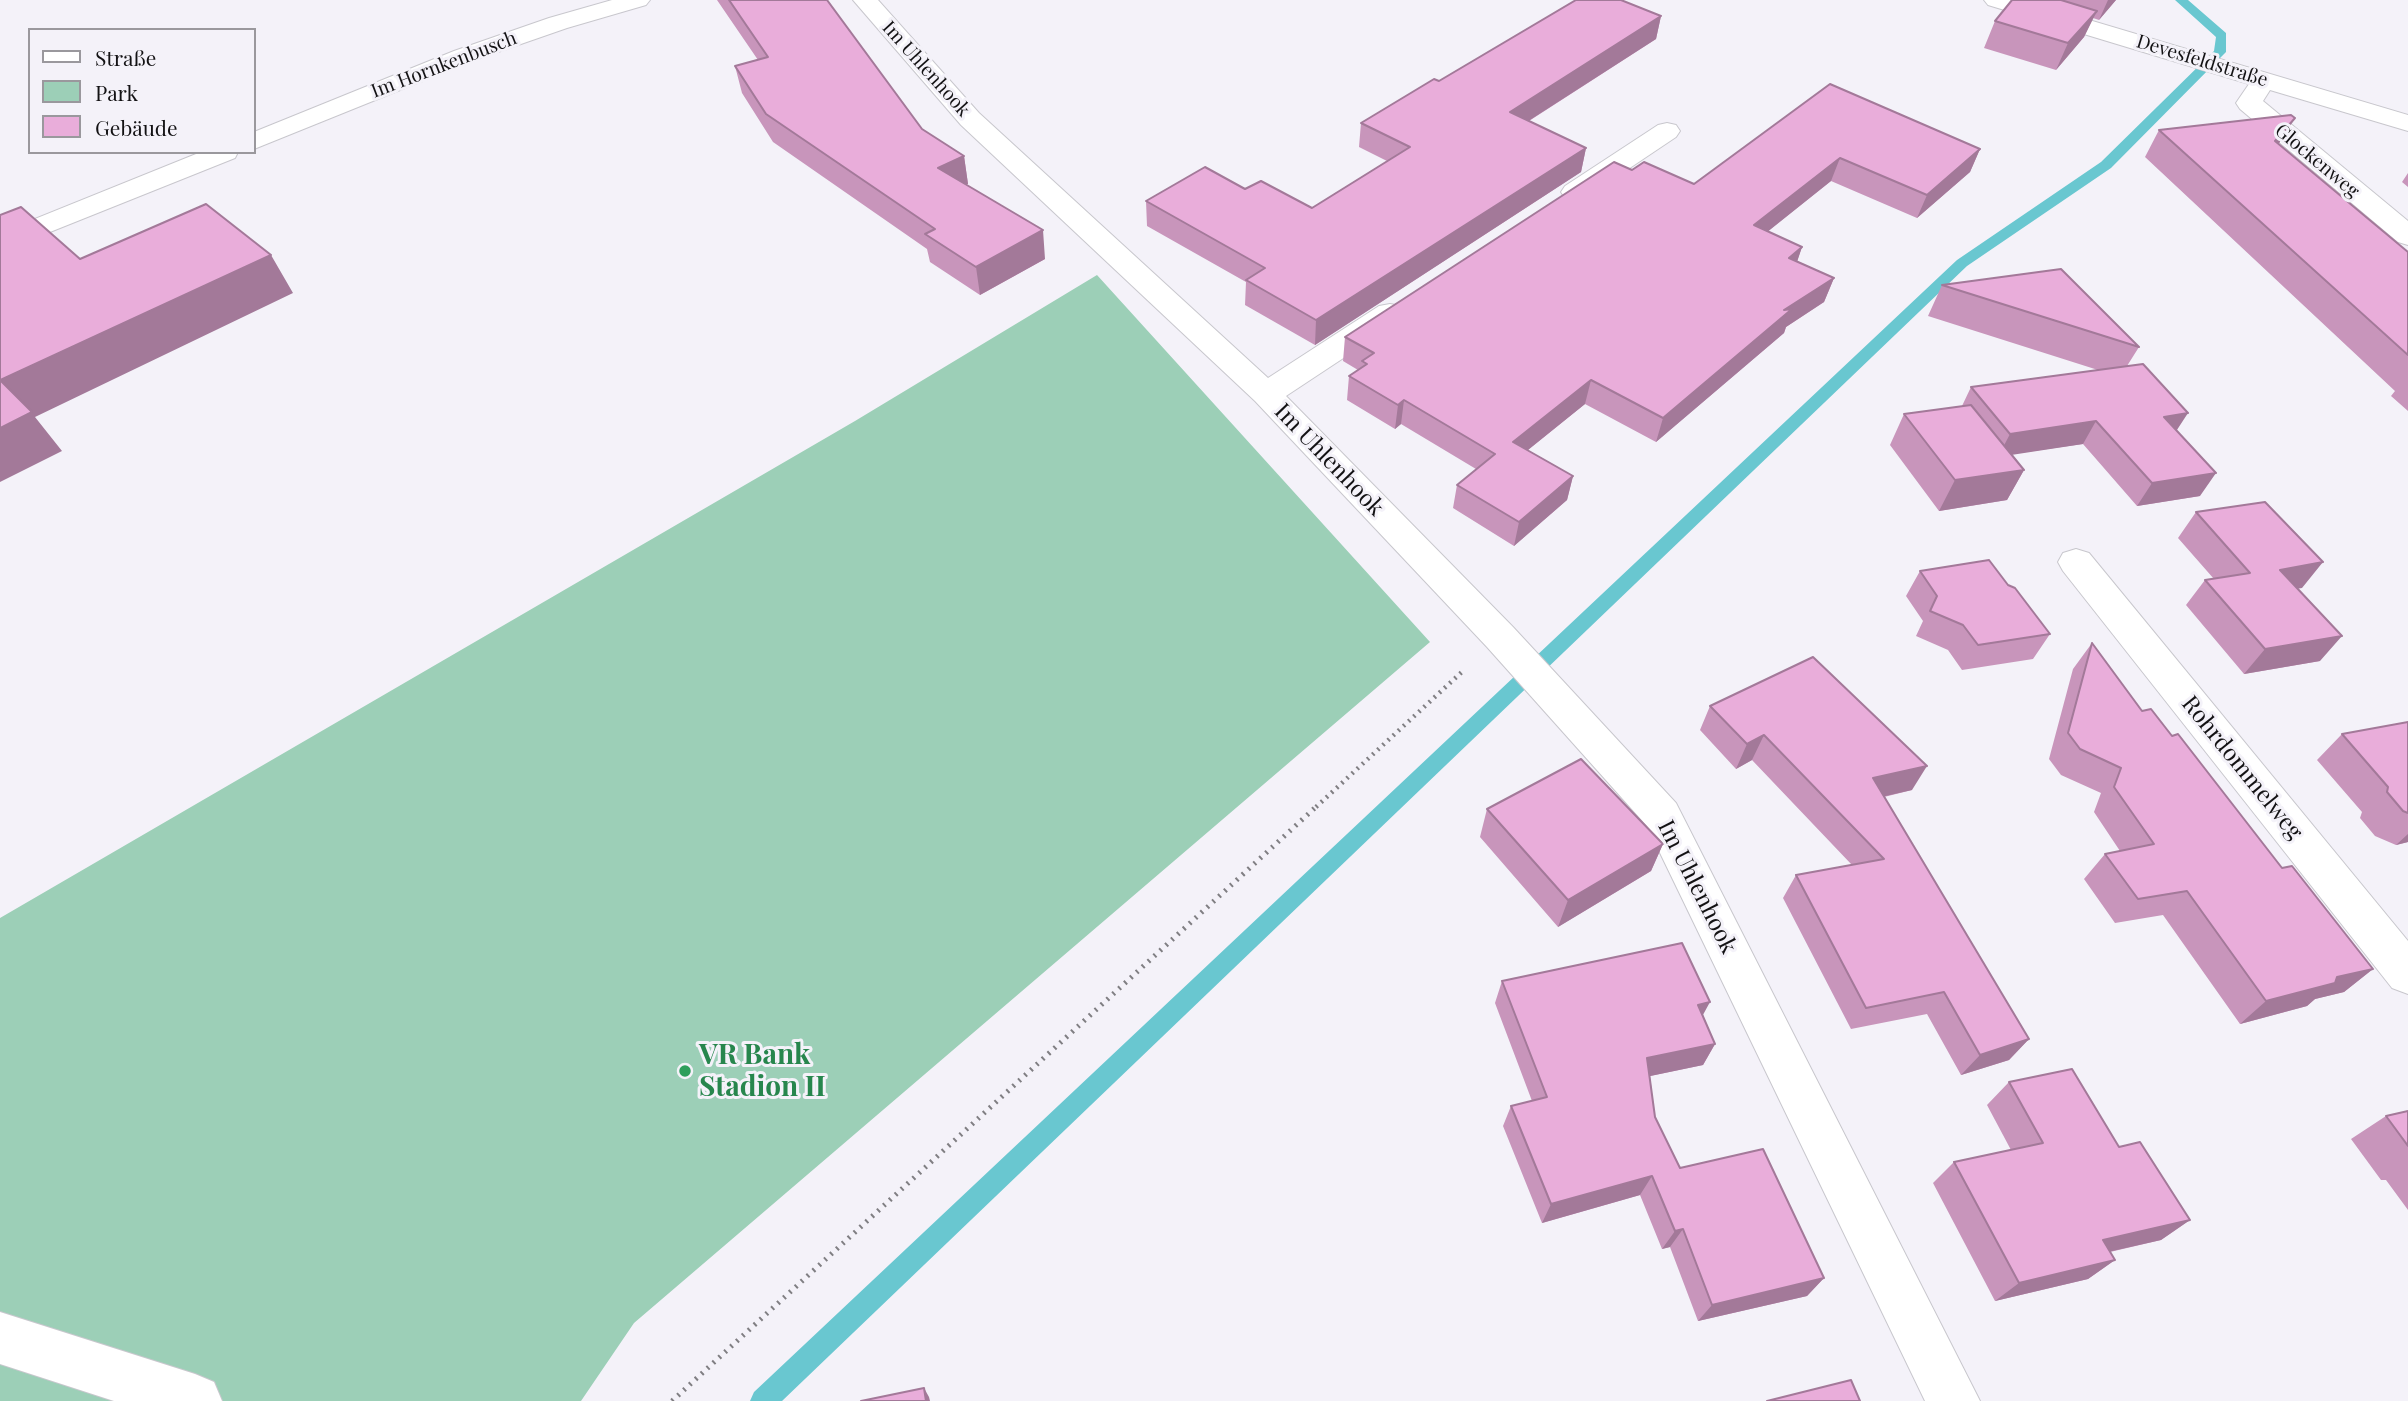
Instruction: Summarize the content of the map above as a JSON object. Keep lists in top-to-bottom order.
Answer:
{
  "streets": {
    "street": [
      "Devesfeldstraße",
      "Im Hornkenbusch",
      "Im Uhlenhook",
      "Glockenweg",
      "Rohrdommelweg"
    ]
  },
  "crossings": [
    ["Devesfeldstraße", "Glockenweg"]
  ],
  "places": ["VR Bank Stadion II"],
  "legend": ["Straße", "Park", "Gebäude"]
}
